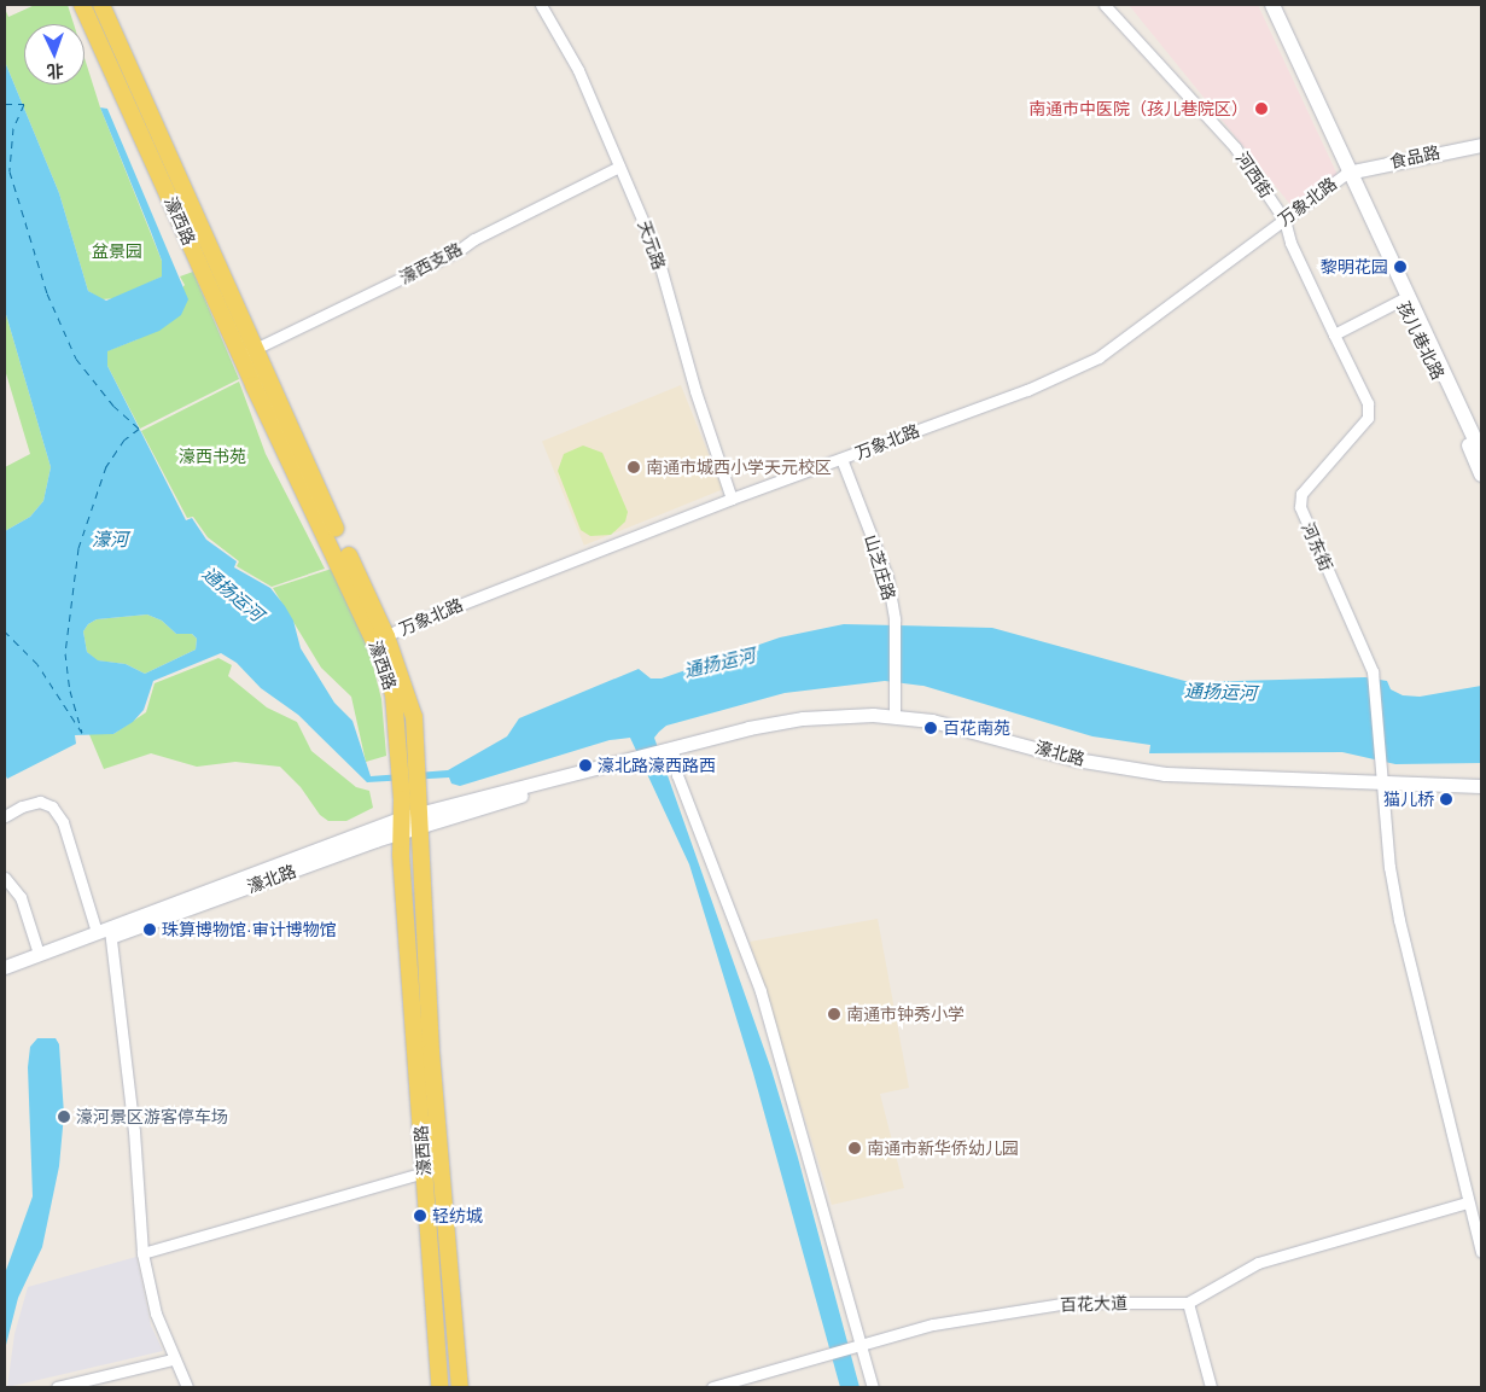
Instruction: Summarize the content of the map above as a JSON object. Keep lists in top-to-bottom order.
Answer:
{
  "streets": {
    "main road": ["濠西路", "孩儿巷北路"],
    "street": [
      "食品路",
      "河西街",
      "万象北路",
      "天元路",
      "濠西支路",
      "河东街",
      "山芝庄路",
      "濠北路",
      "百花大道"
    ]
  },
  "crossings": [
    ["食品路", "万象北路"],
    ["食品路", "孩儿巷北路"],
    ["河西街", "万象北路"],
    ["河西街", "河东街"],
    ["万象北路", "濠西路"],
    ["万象北路", "天元路"],
    ["万象北路", "孩儿巷北路"],
    ["万象北路", "山芝庄路"],
    ["濠西路", "濠西支路"],
    ["濠西路", "濠北路"],
    ["天元路", "濠西支路"],
    ["河东街", "濠北路"],
    ["河东街", "百花大道"],
    ["山芝庄路", "濠北路"]
  ],
  "water": ["濠河", "通扬运河"],
  "parks": ["盆景园", "濠西书苑"],
  "places": [
    "南通市中医院（孩儿巷院区）",
    "黎明花园",
    "南通市城西小学天元校区",
    "百花南苑",
    "濠北路濠西路西",
    "猫儿桥",
    "珠算博物馆·审计博物馆",
    "南通市钟秀小学",
    "濠河景区游客停车场",
    "南通市新华侨幼儿园",
    "轻纺城"
  ],
  "north": "bottom"
}
